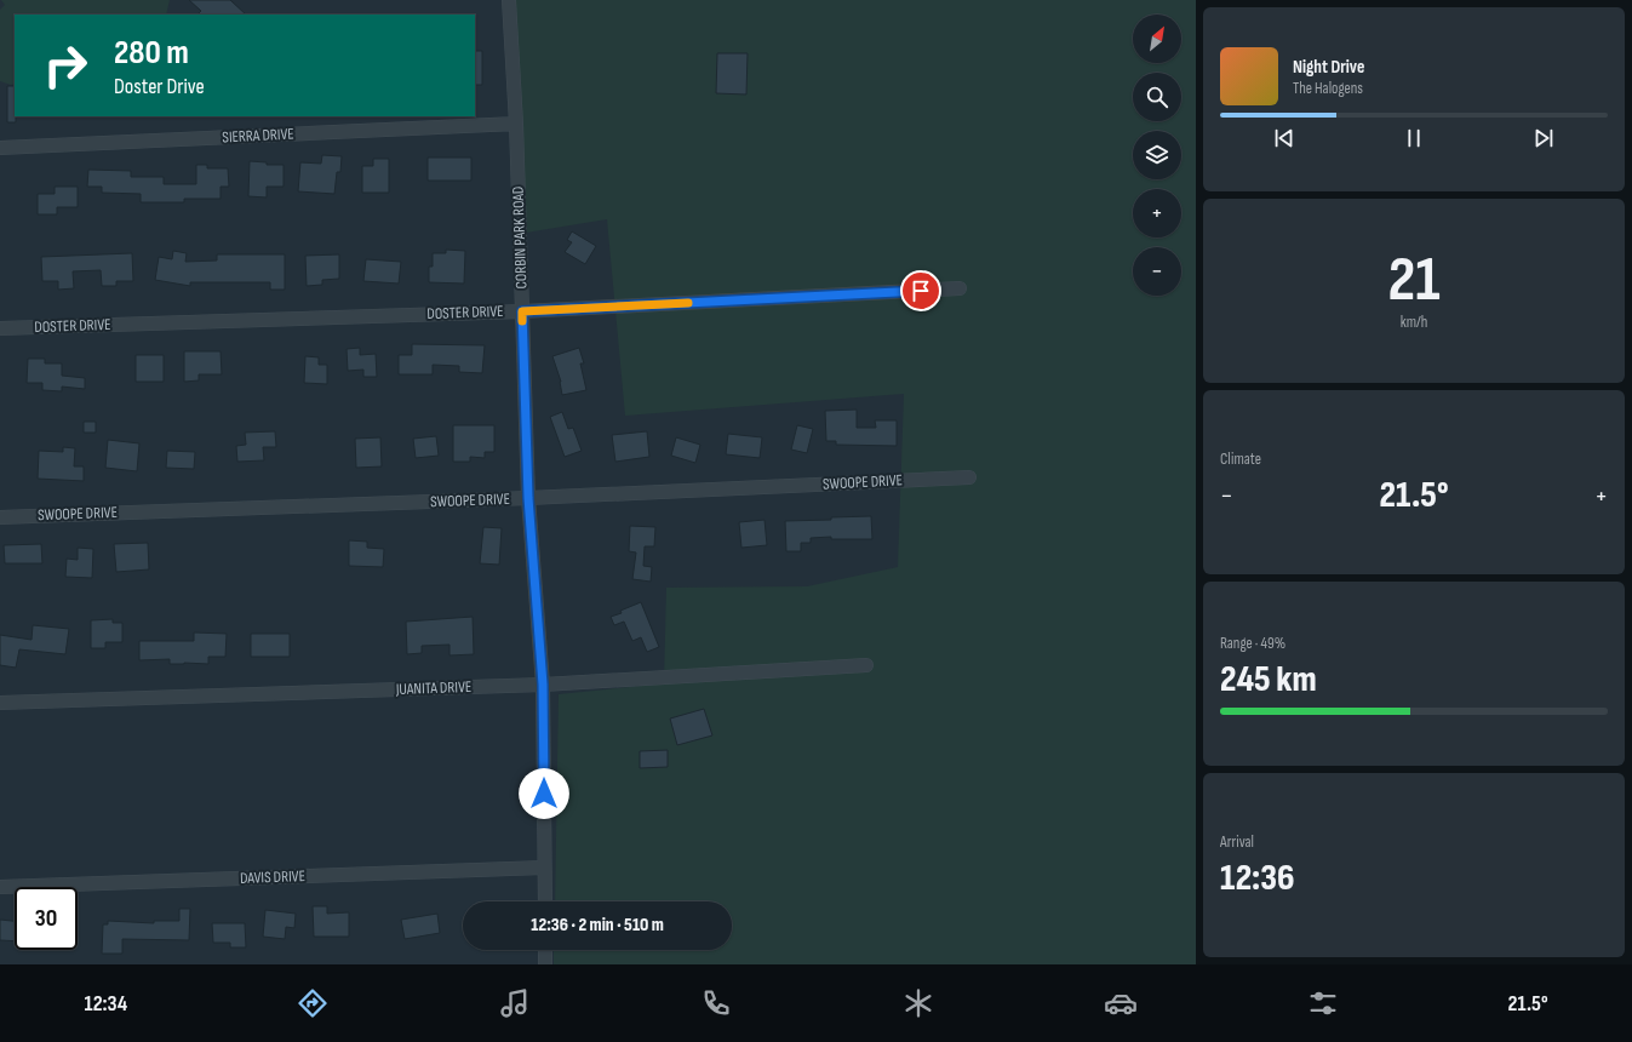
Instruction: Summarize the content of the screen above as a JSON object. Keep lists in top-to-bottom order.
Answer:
{
  "streets": {
    "street": [
      "SIERRA DRIVE",
      "CORBIN PARK ROAD",
      "DOSTER DRIVE",
      "SWOOPE DRIVE",
      "JUANITA DRIVE",
      "DAVIS DRIVE"
    ]
  },
  "crossings": [
    ["SIERRA DRIVE", "CORBIN PARK ROAD"],
    ["CORBIN PARK ROAD", "DOSTER DRIVE"],
    ["CORBIN PARK ROAD", "SWOOPE DRIVE"],
    ["CORBIN PARK ROAD", "JUANITA DRIVE"],
    ["CORBIN PARK ROAD", "DAVIS DRIVE"]
  ],
  "north": "top right",
  "page": {
    "map_buttons": ["+", "−"],
    "turn": ["280 m", "Doster Drive"],
    "song": ["Night Drive", "The Halogens"],
    "tile": [
      ["21", "km/h"],
      "Climate",
      ["Range · 49%", "245 km"],
      ["Arrival", "12:36"]
    ],
    "heat": ["−", "21.5°", "+"],
    "limit": "30",
    "trip": "12:36 · 2 min · 510 m",
    "tabs": ["12:34", "21.5°"]
  }
}
